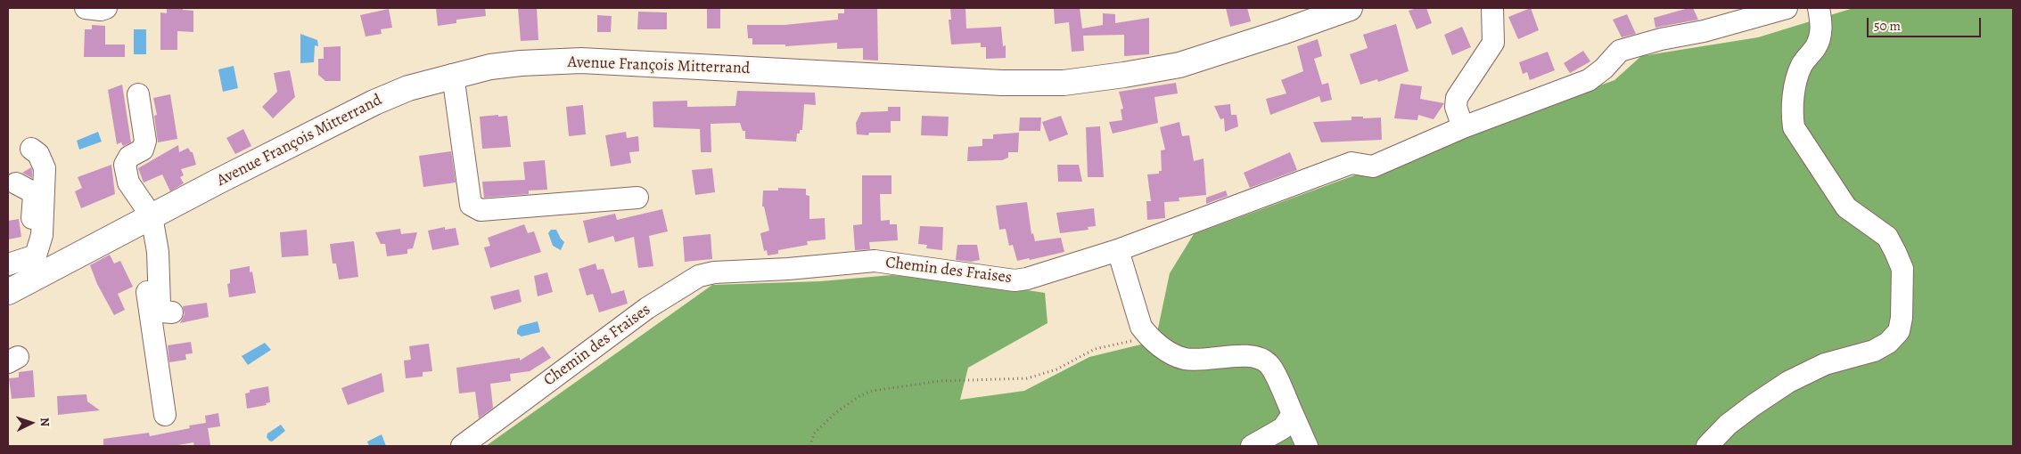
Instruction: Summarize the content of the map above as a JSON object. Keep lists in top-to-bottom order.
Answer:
{
  "streets": {
    "main road": ["Avenue François Mitterrand"],
    "street": ["Chemin des Fraises"]
  },
  "scale_bar": "50 m",
  "north": "right"
}
